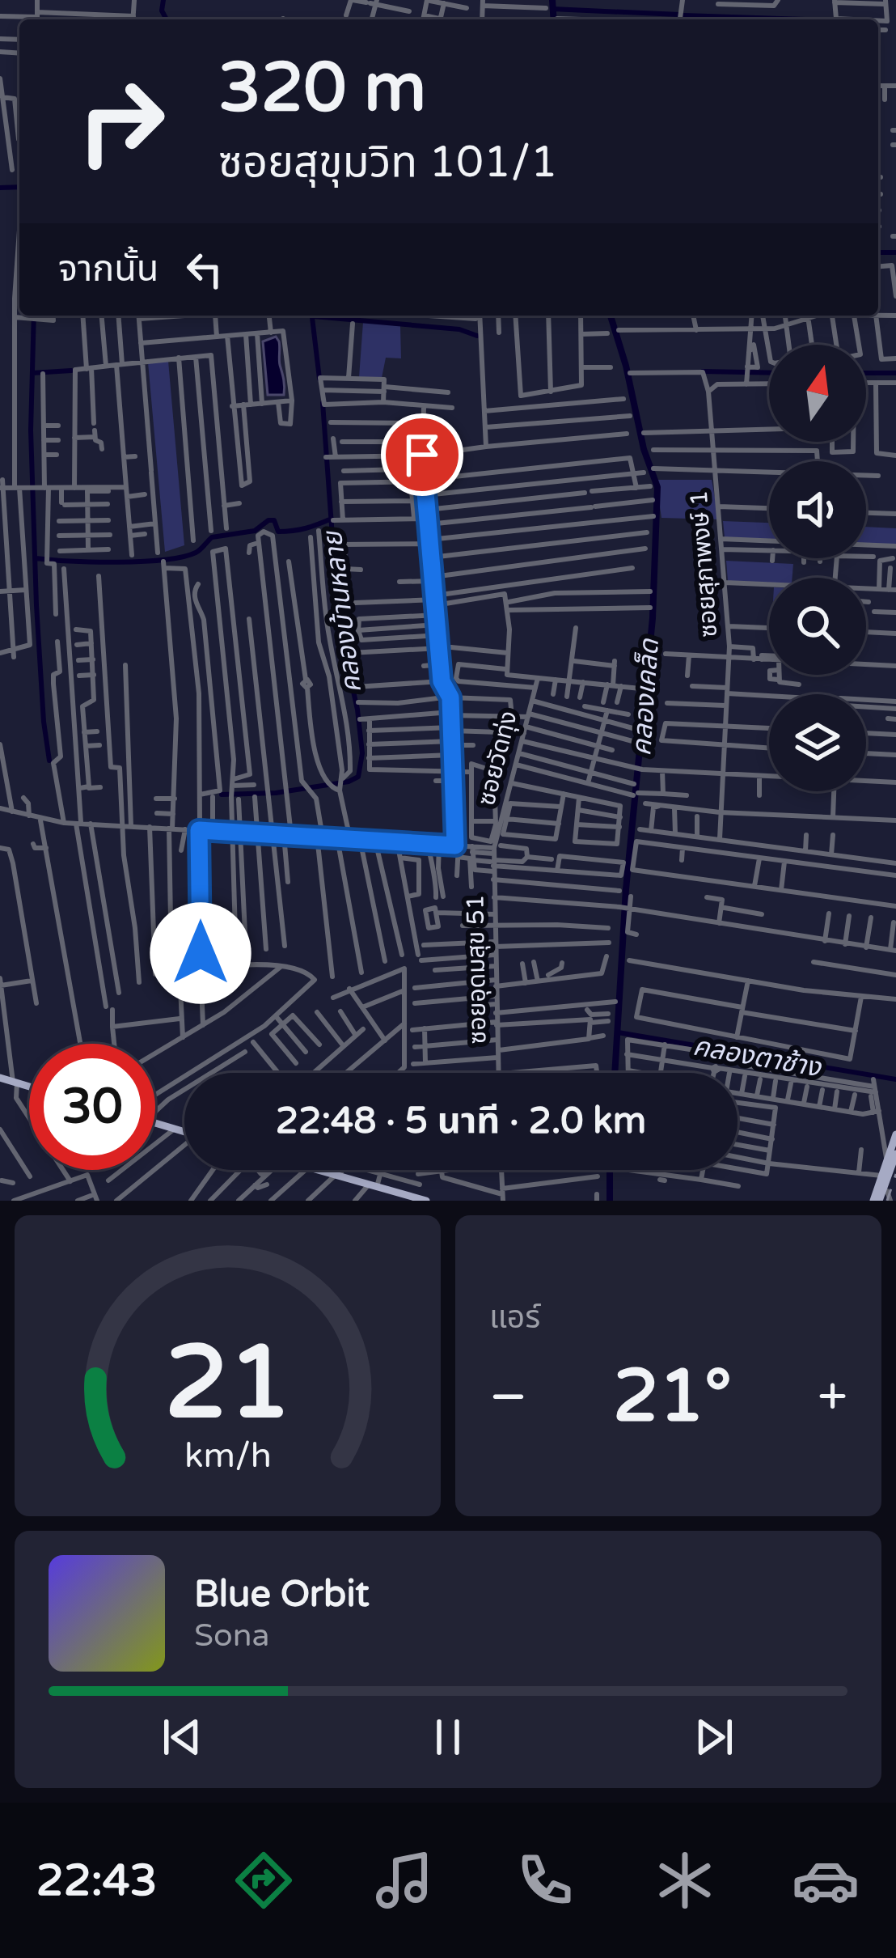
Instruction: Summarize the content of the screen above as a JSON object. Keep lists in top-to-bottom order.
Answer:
{
  "streets": {
    "street": ["ซอยสุภาพงษ์ 1", "ซอยวัดทุ่ง", "ซอยอุดมสุข 51"]
  },
  "crossings": [
    ["ซอยวัดทุ่ง", "ซอยอุดมสุข 51"]
  ],
  "water": ["คลองบ้านหลาย", "คลองเคล็ด", "คลองตาช้าง"],
  "north": "top",
  "page": {
    "turn": ["320 m", "ซอยสุขุมวิท 101/1"],
    "then": "จากนั้น",
    "limit": "30",
    "trip": "22:48 · 5 นาที · 2.0 km",
    "tile": "แอร์",
    "heat": ["−", "21°", "+"],
    "song": ["Blue Orbit", "Sona"],
    "tabs": "22:43",
    "gauge": ["21", "km/h"]
  }
}
